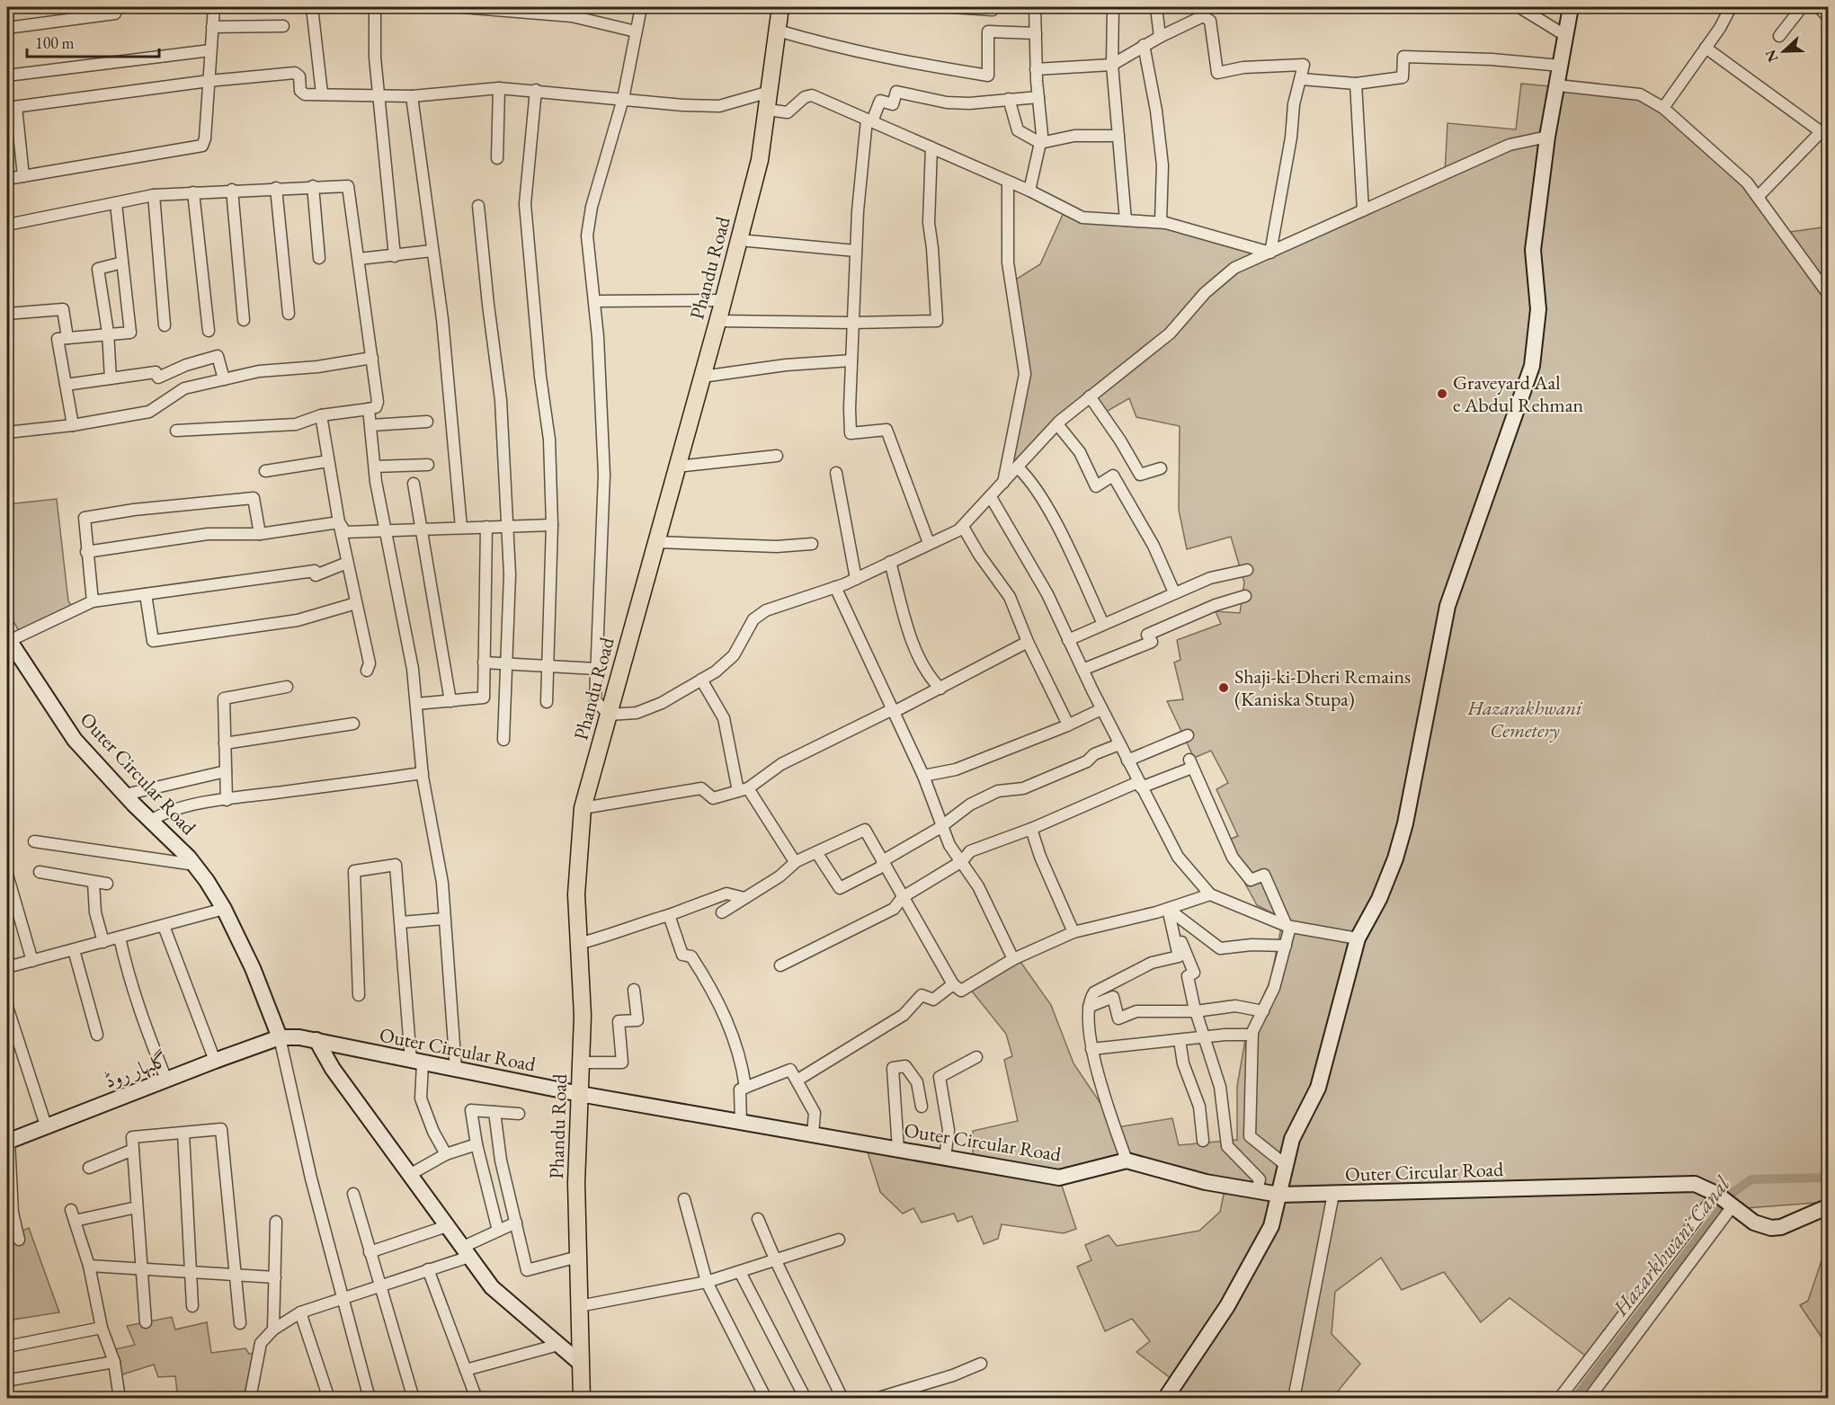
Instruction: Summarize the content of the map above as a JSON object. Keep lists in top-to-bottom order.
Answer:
{
  "streets": {
    "main road": ["Phandu Road", "Outer Circular Road", "گلبہار روڈ"]
  },
  "crossings": [
    ["Phandu Road", "Outer Circular Road"],
    ["Outer Circular Road", "گلبہار روڈ"]
  ],
  "water": ["Hazarkhwani Canal"],
  "parks": ["Hazarakhwani Cemetery"],
  "places": ["Graveyard Aal e Abdul Rehman", "Shaji-ki-Dheri Remains (Kaniska Stupa)"],
  "scale_bar": "100 m",
  "north": "left"
}
